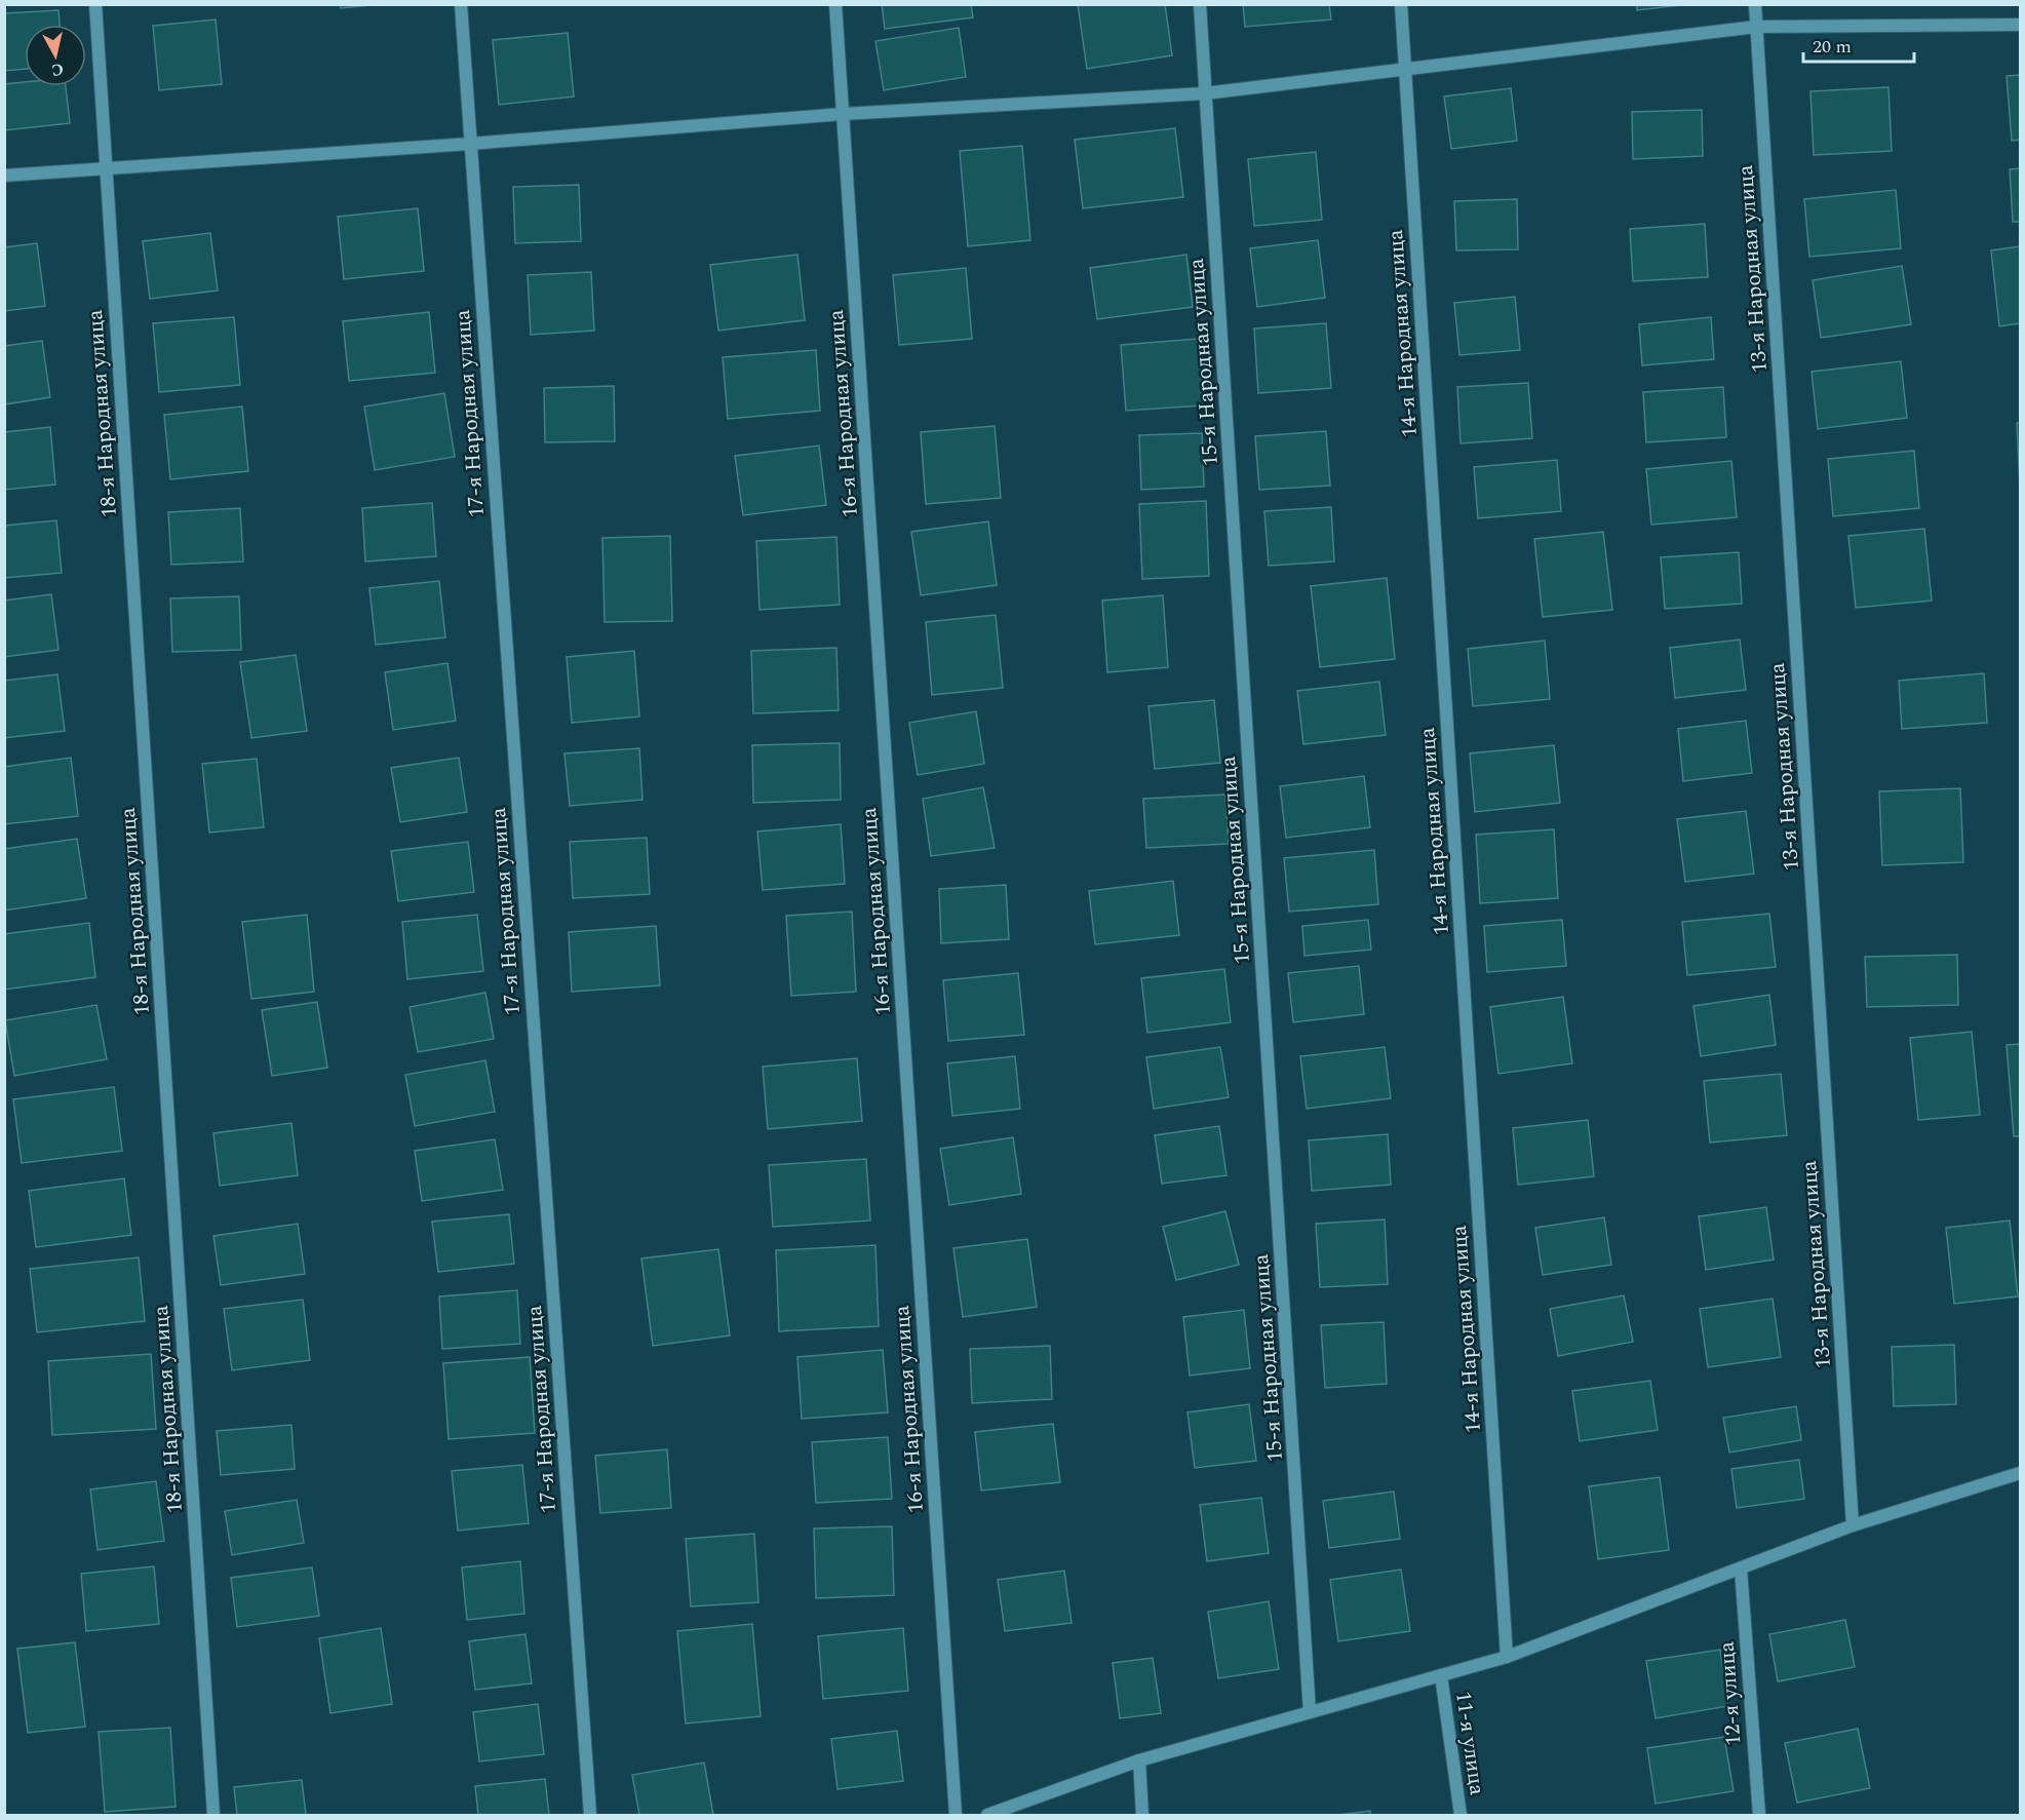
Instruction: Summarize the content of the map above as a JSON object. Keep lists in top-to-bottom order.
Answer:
{
  "streets": {
    "street": [
      "13-я Народная улица",
      "14-я Народная улица",
      "15-я Народная улица",
      "18-я Народная улица",
      "17-я Народная улица",
      "16-я Народная улица",
      "12-я улица",
      "11-я улица"
    ]
  },
  "scale_bar": "20 m",
  "north": "bottom"
}
